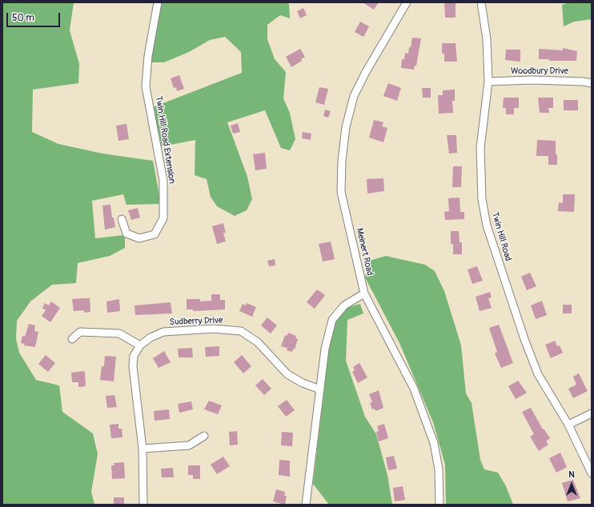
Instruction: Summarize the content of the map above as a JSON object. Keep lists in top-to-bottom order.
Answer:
{
  "streets": {
    "street": [
      "Woodbury Drive",
      "Twin Hill Road Extension",
      "Twin Hill Road",
      "Meinert Road",
      "Sudberry Drive"
    ]
  },
  "crossings": [
    ["Woodbury Drive", "Twin Hill Road"]
  ],
  "scale_bar": "50 m",
  "north": "top"
}
